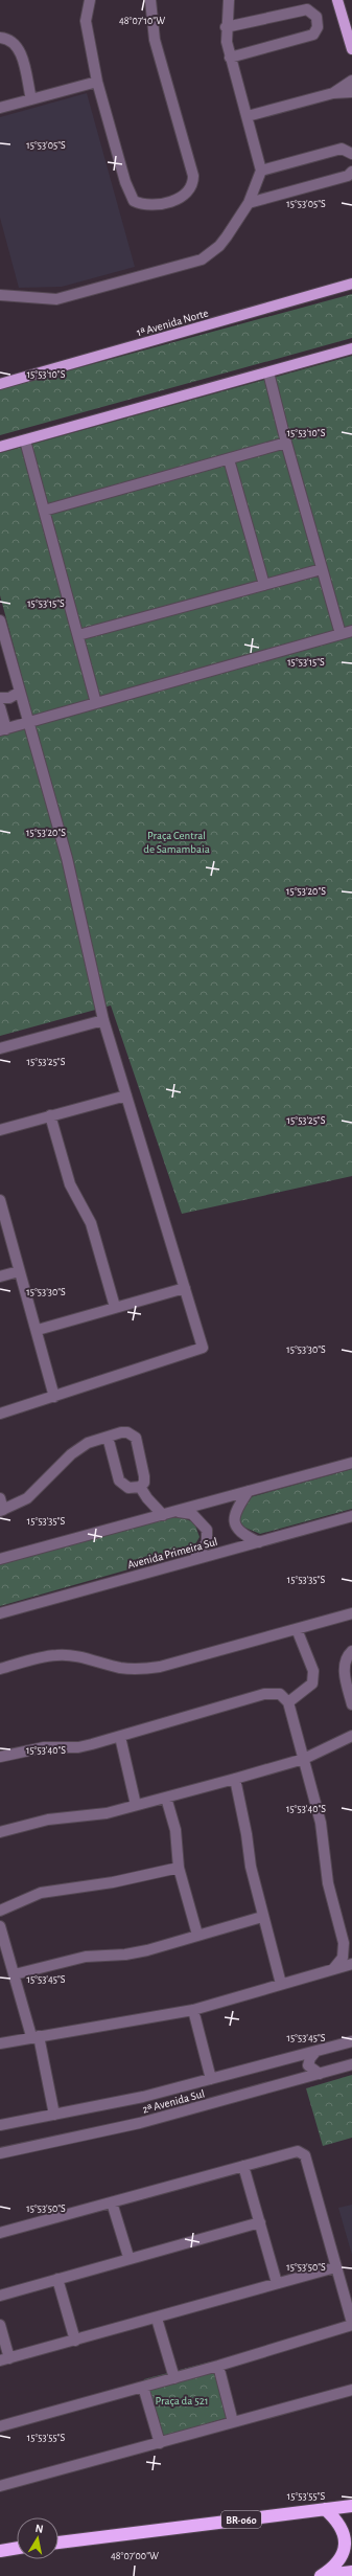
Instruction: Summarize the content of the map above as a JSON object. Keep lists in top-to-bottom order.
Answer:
{
  "streets": {
    "highway": ["BR-060"],
    "main road": ["1ᵃ Avenida Norte"],
    "street": ["Avenida Primeira Sul", "2ᵃ Avenida Sul"]
  },
  "parks": ["Praça Central de Samambaia", "Praça da 521"],
  "north": "top",
  "coordinates": [
    "48°07'10\"W",
    "15°53'05\"S",
    "15°53'10\"S",
    "15°53'15\"S",
    "15°53'20\"S",
    "15°53'25\"S",
    "15°53'30\"S",
    "15°53'35\"S",
    "15°53'40\"S",
    "15°53'45\"S",
    "15°53'50\"S",
    "15°53'55\"S",
    "48°07'00\"W"
  ]
}
